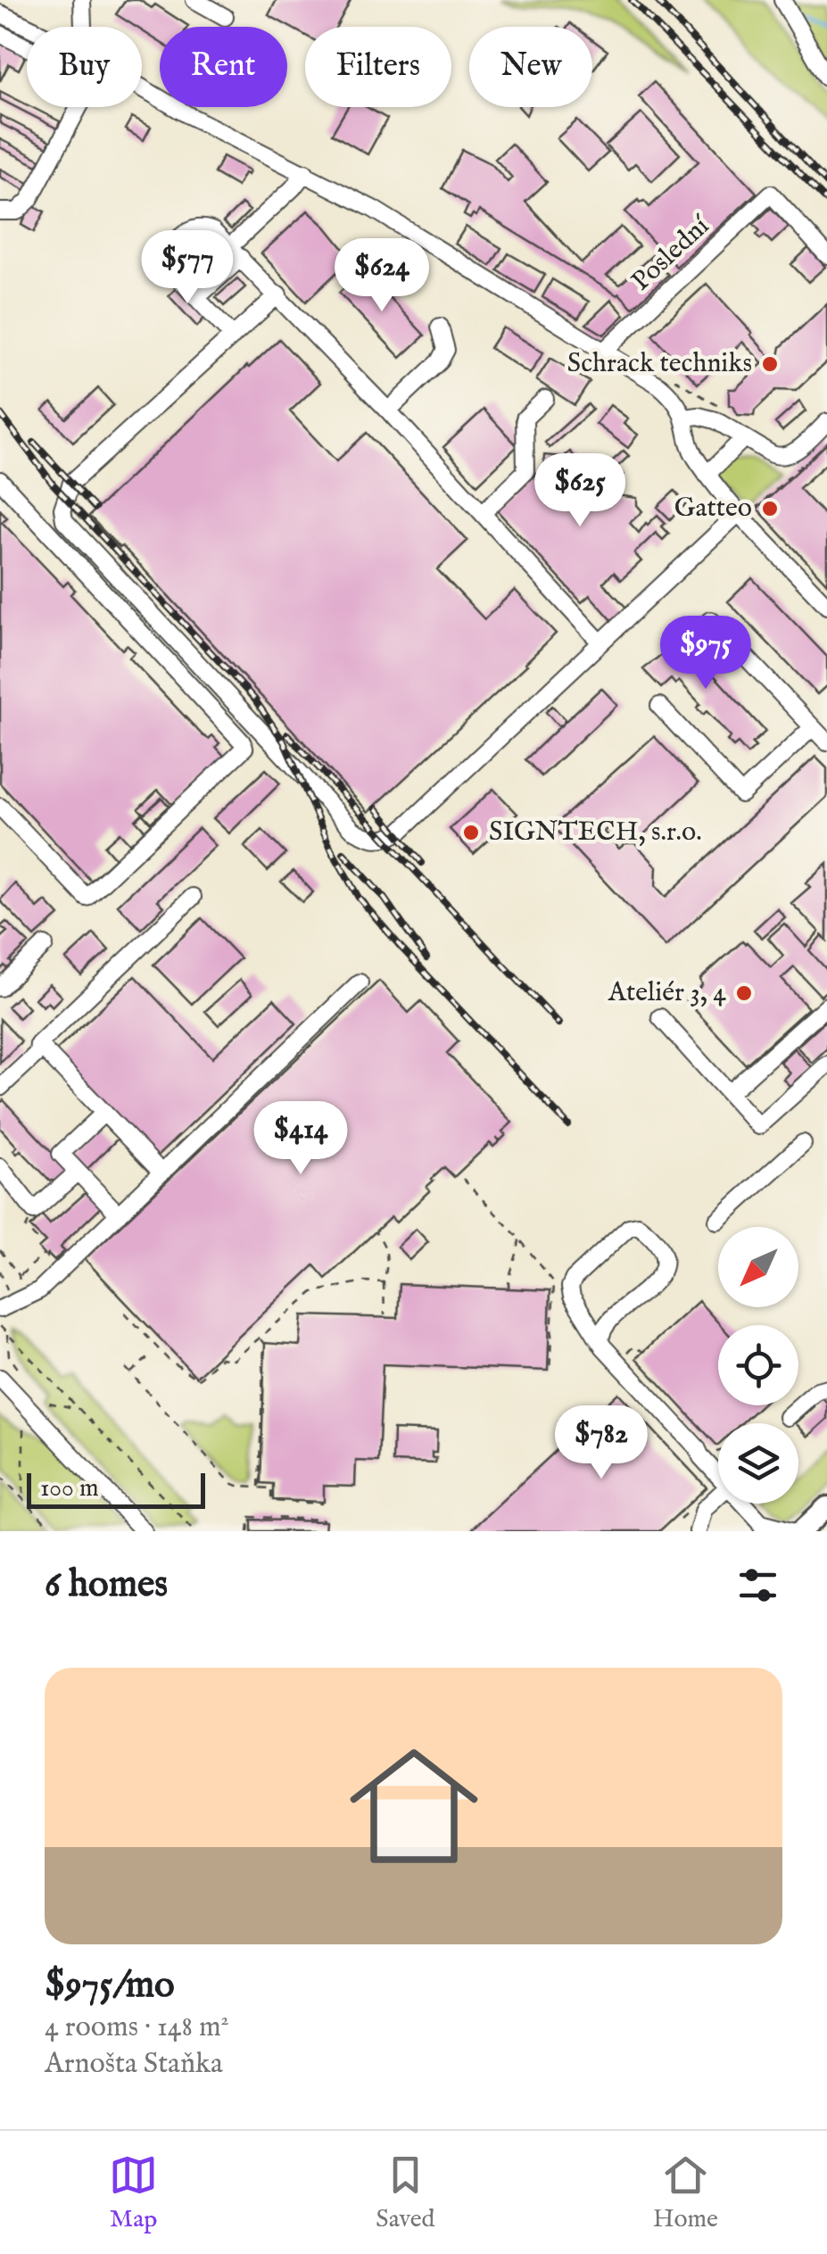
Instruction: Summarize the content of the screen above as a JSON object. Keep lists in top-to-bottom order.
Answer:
{
  "streets": {
    "street": ["Poslední"]
  },
  "places": [
    "Schrack techniks",
    "Gatteo",
    "SIGNTECH, s.r.o.",
    "Ateliér 3, 4"
  ],
  "scale_bar": "100 m",
  "north": "bottom left",
  "page": {
    "chip": [
      "Buy",
      "Rent",
      "Filters",
      "New"
    ],
    "price": [
      "$577",
      "$624",
      "$625",
      "$975",
      "$414",
      "$782"
    ],
    "scale": "100 m",
    "heading": "6 homes",
    "list": [
      {
        "name": "$975/mo",
        "note": "4 rooms · 148 m² · Arnošta Staňka"
      }
    ],
    "tabs": ["Map", "Saved", "Home"]
  }
}
